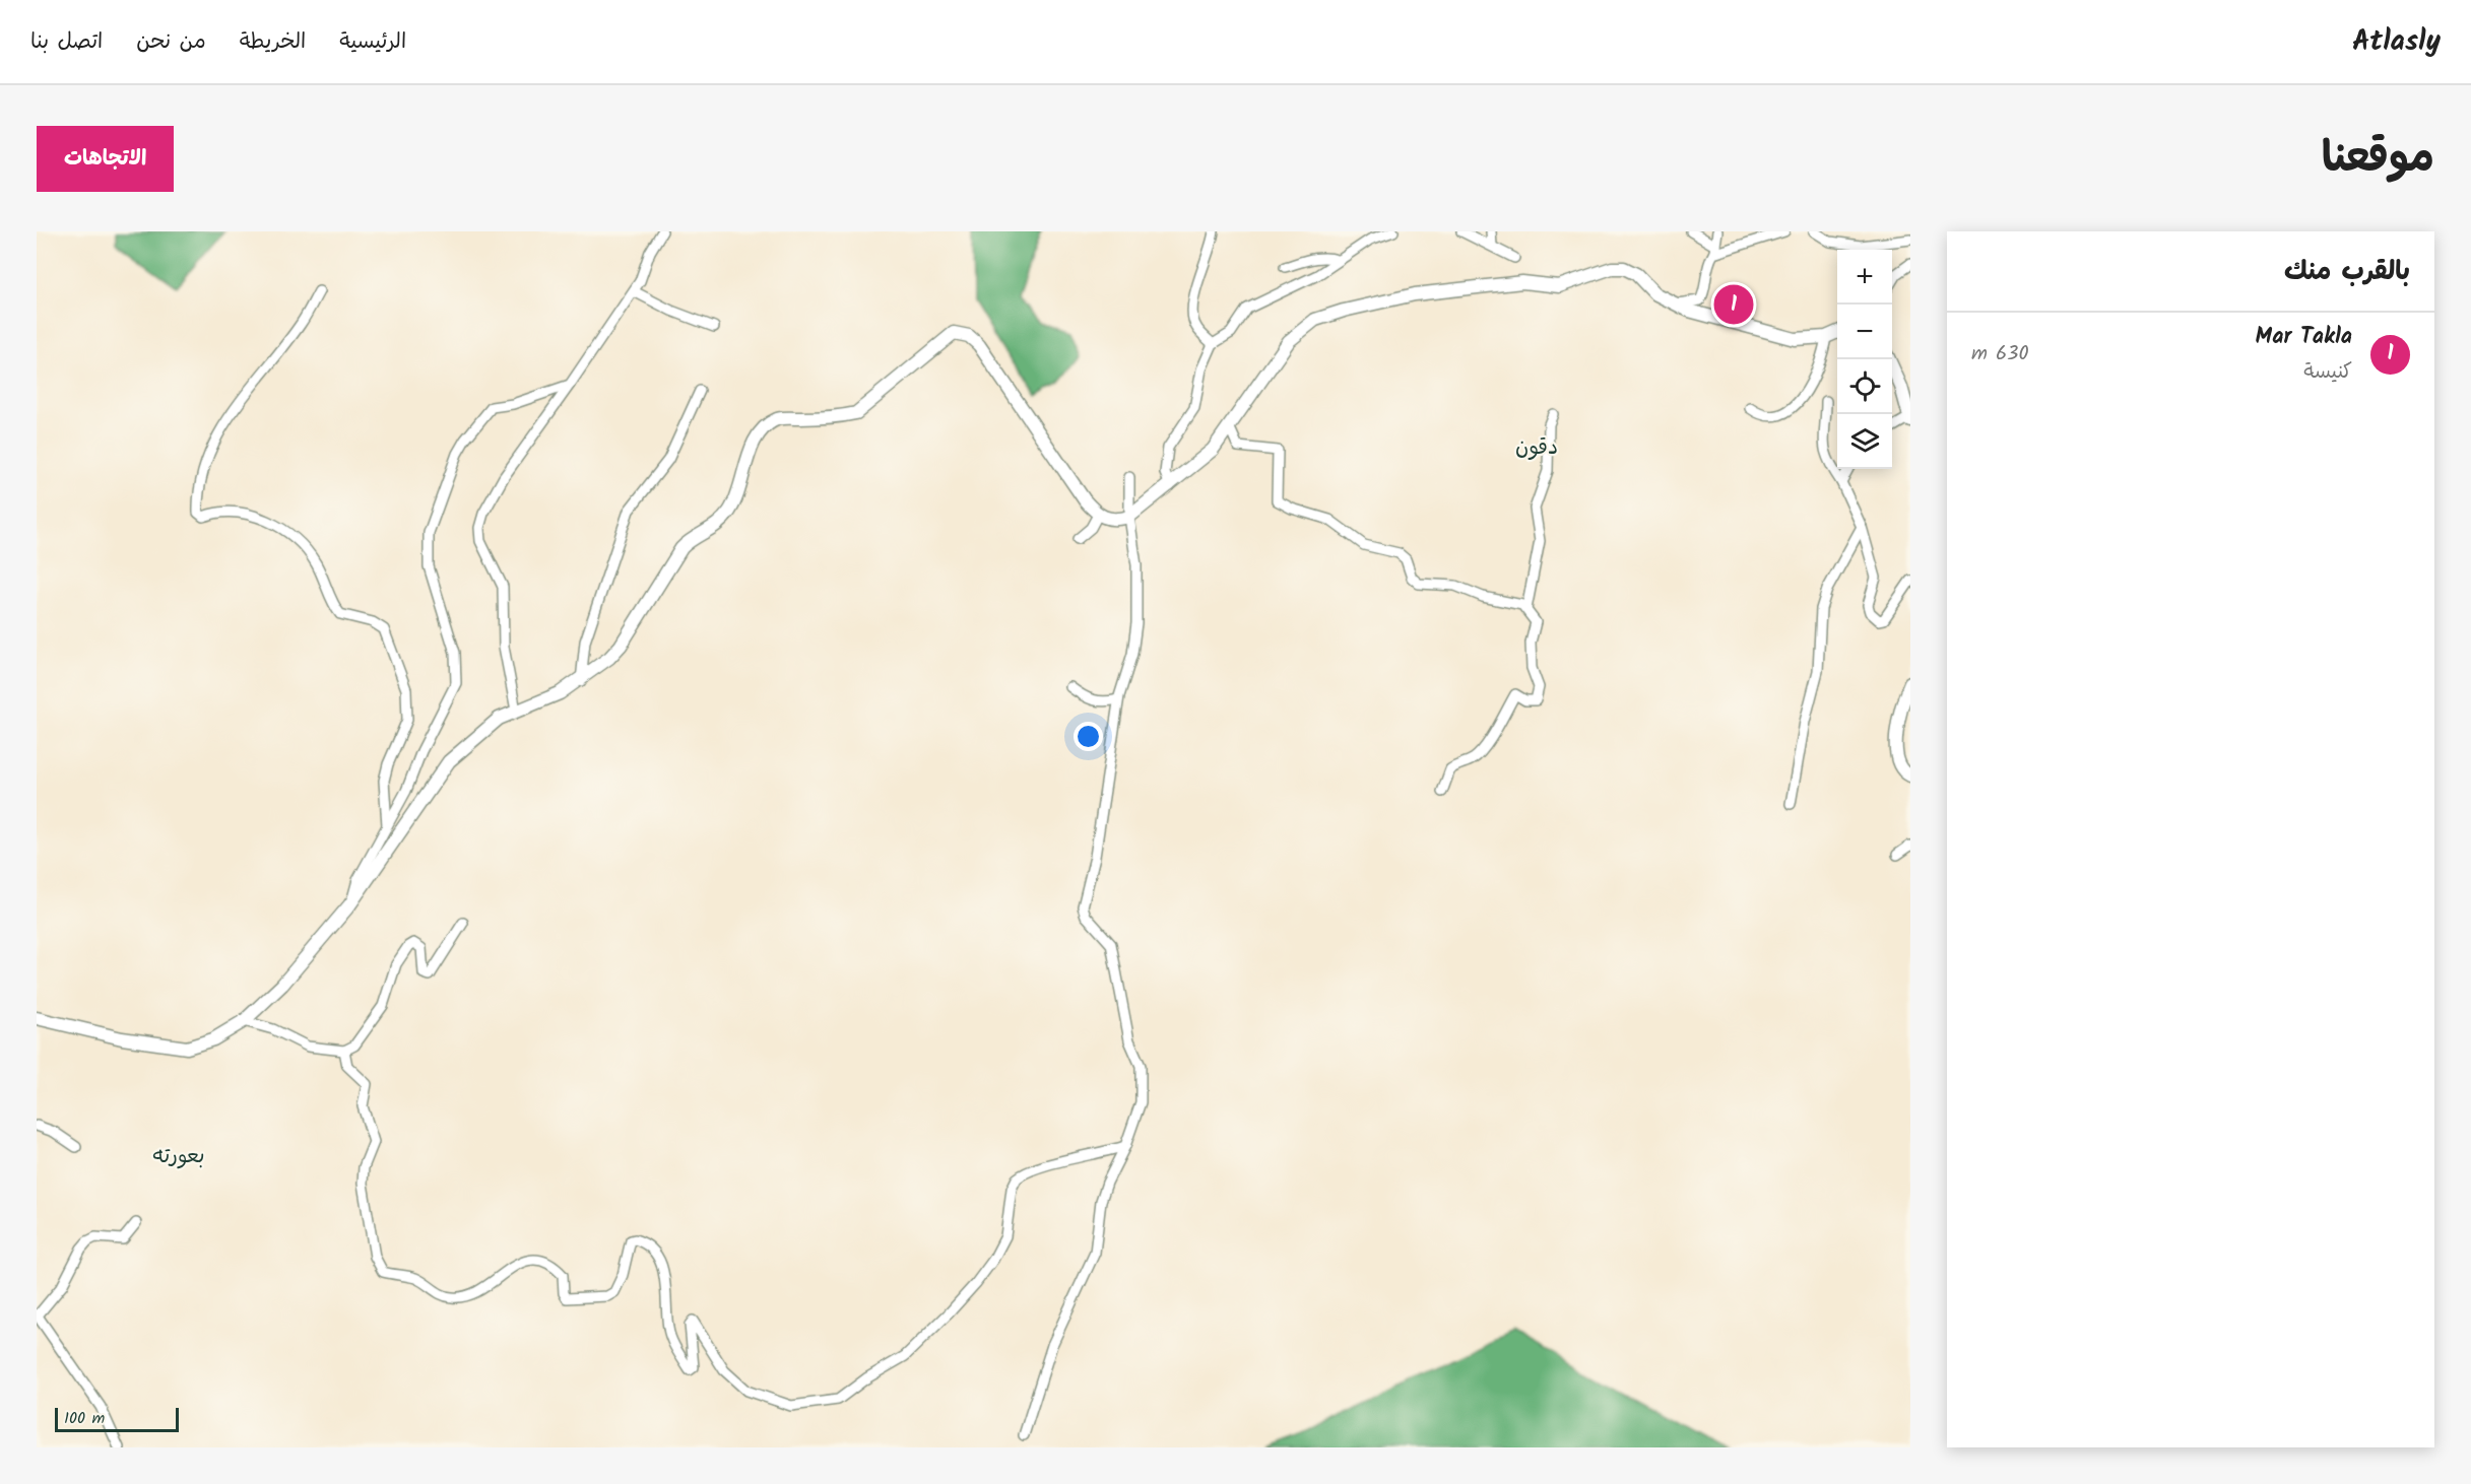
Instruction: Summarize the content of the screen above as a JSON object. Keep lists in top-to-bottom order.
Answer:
{
  "districts": ["دقون", "بعورته"],
  "scale_bar": "100 m",
  "page": {
    "header": "Atlasly",
    "nav": [
      "الرئيسية",
      "الخريطة",
      "من نحن",
      "اتصل بنا"
    ],
    "title": "موقعنا",
    "buttons": "الاتجاهات",
    "heading": "بالقرب منك",
    "map_buttons": ["+", "−"],
    "pins": "1",
    "list": [
      {
        "mark": "1",
        "name": "Mar Takla",
        "note": "كنيسة",
        "value": "630 m"
      }
    ],
    "scale": "100 m"
  }
}
